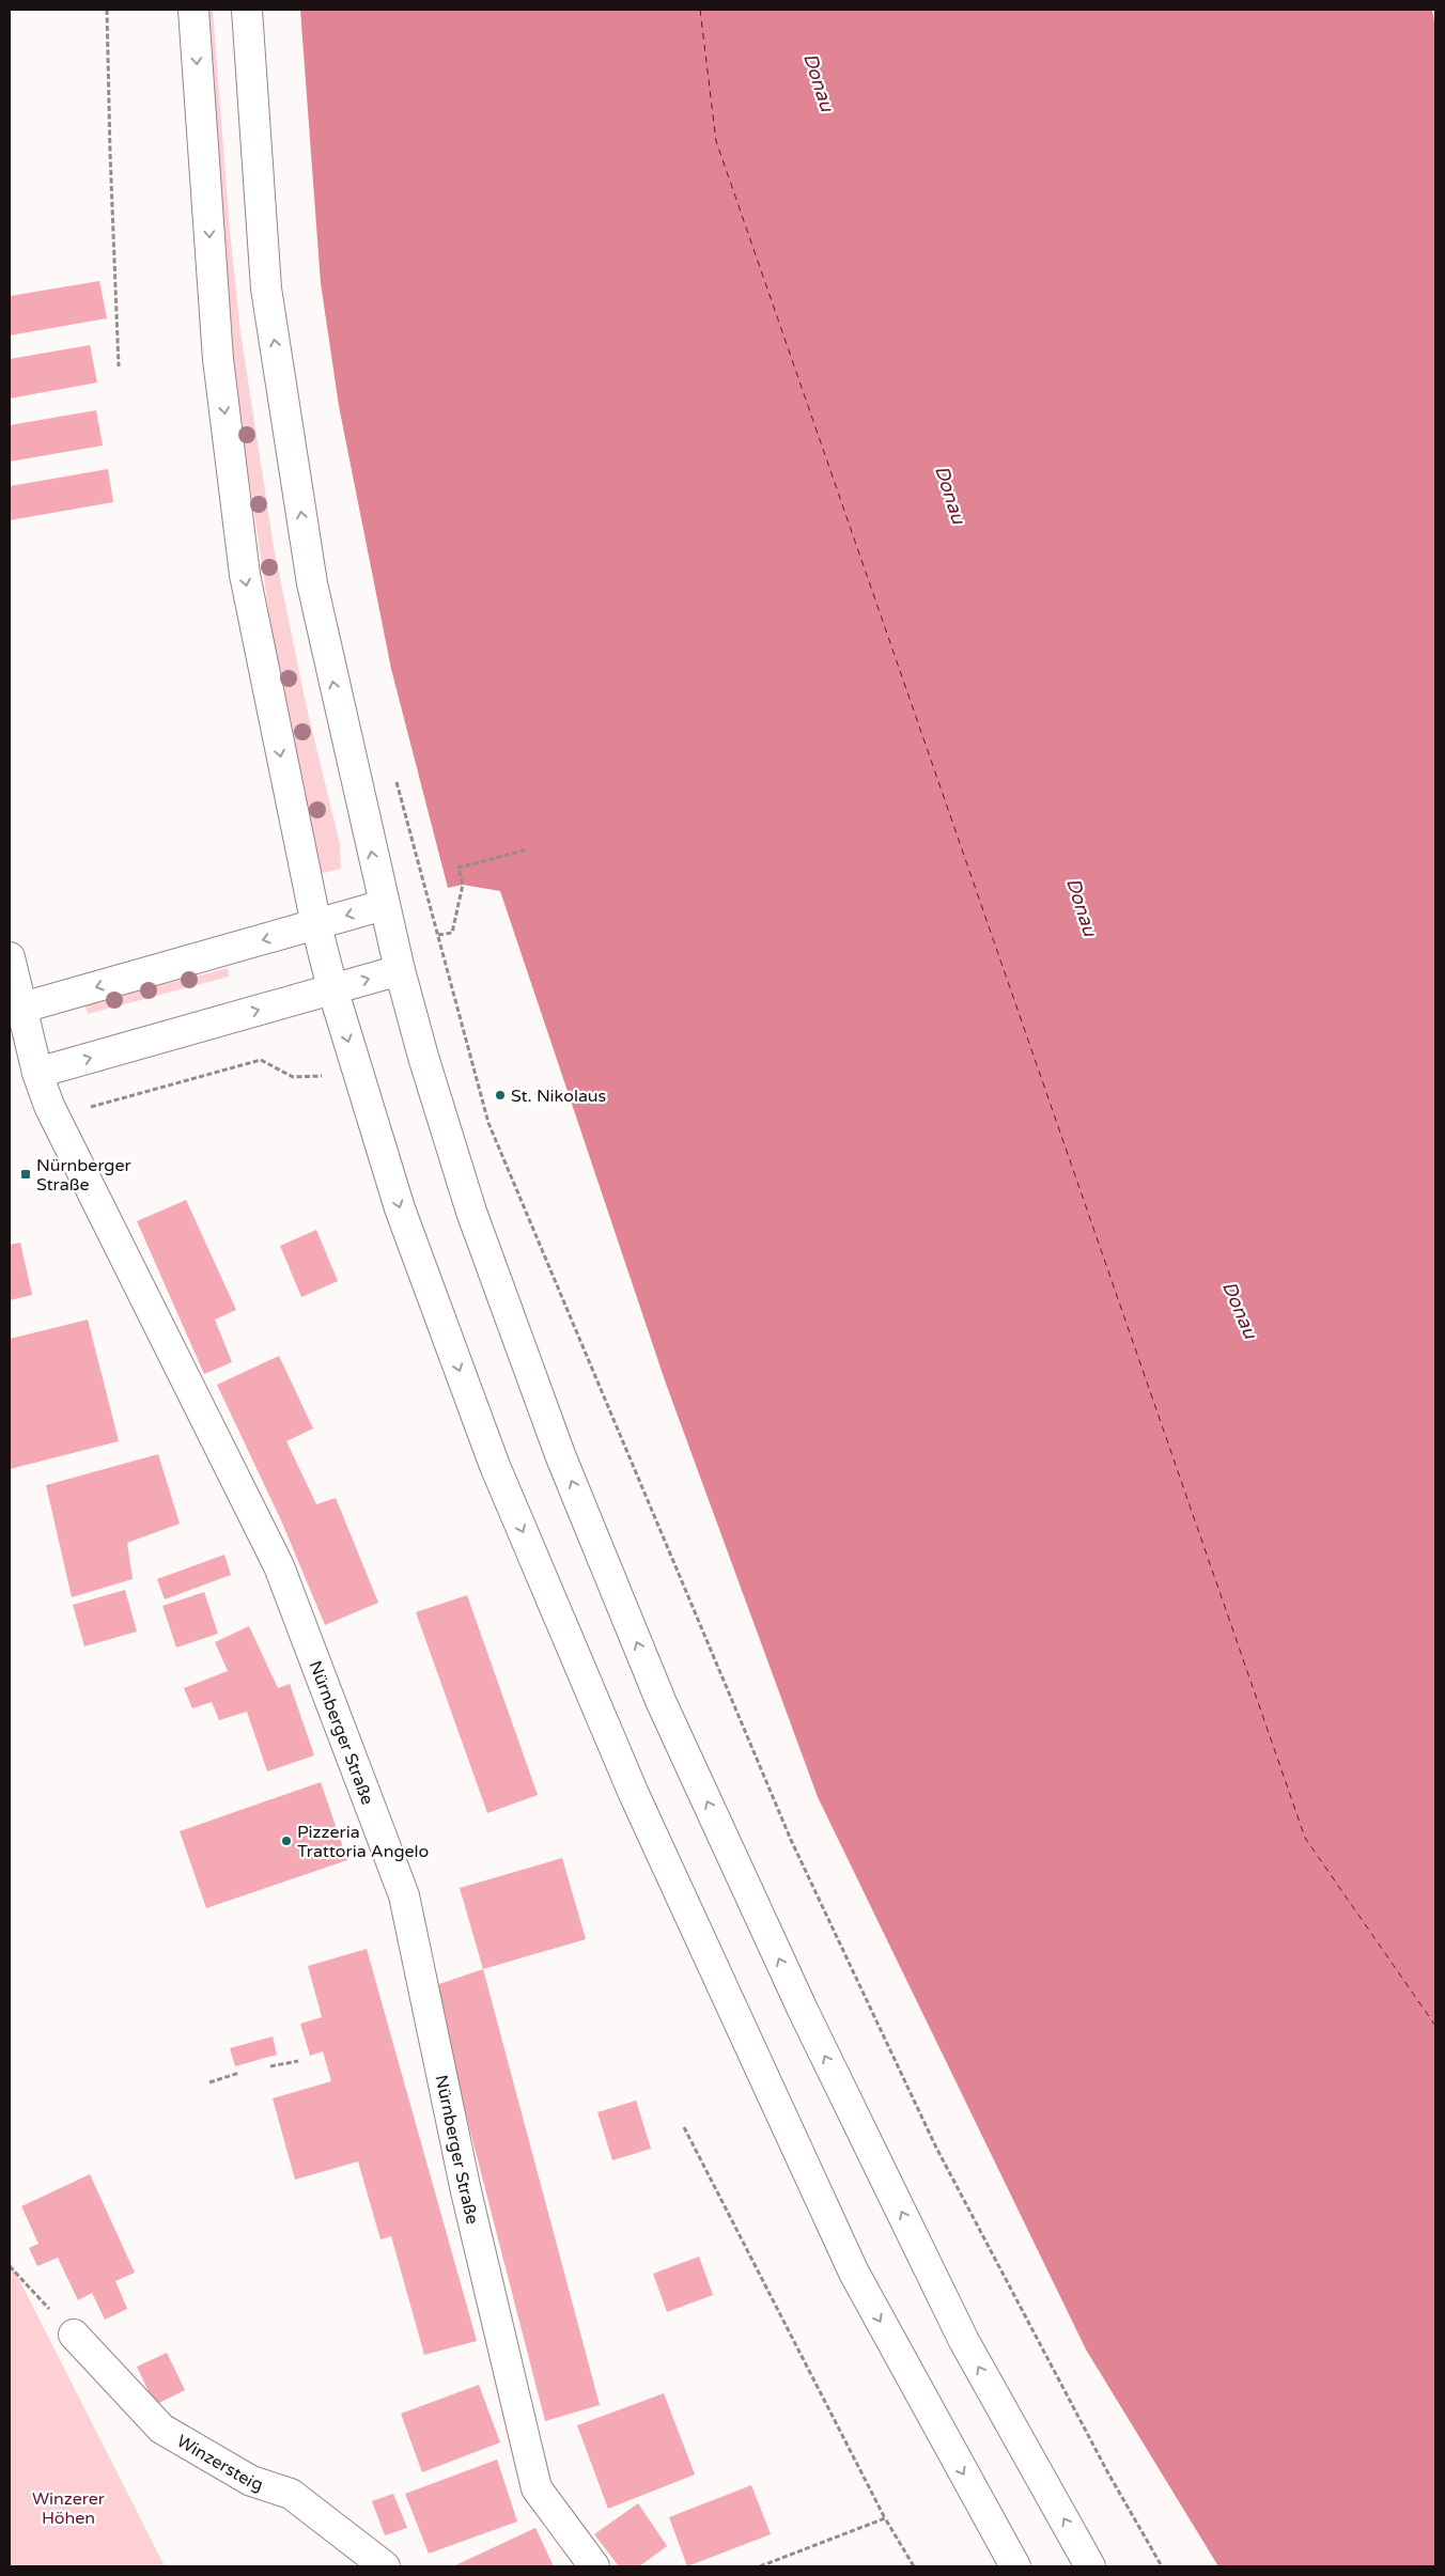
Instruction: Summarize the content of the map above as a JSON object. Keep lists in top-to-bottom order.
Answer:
{
  "streets": {
    "main road": ["Nürnberger Straße", "Winzersteig"]
  },
  "water": ["Donau"],
  "parks": ["Winzerer Höhen"],
  "places": {
    "other": ["St. Nikolaus", "Pizzeria Trattoria Angelo"],
    "transit": ["Nürnberger Straße"]
  }
}
